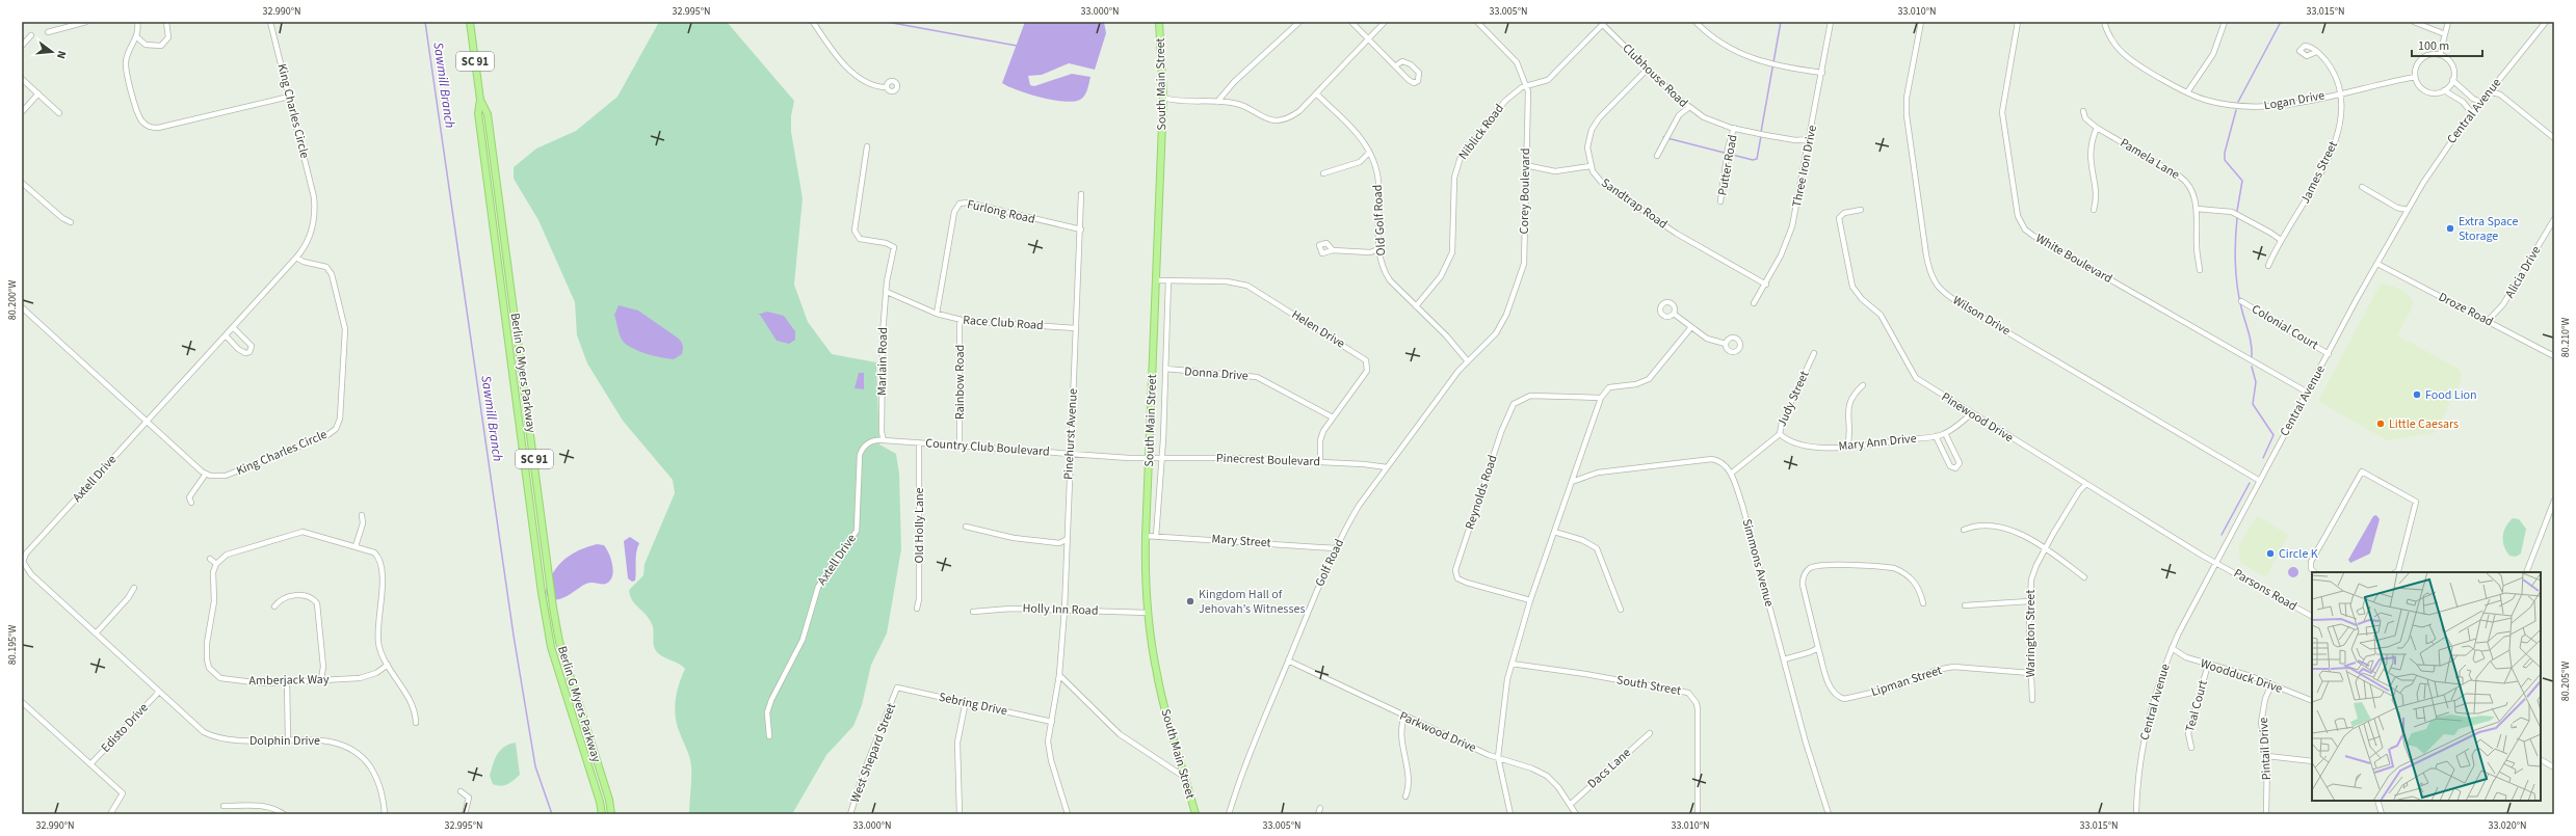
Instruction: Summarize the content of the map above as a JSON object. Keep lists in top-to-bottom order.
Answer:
{
  "streets": {
    "main road": ["SC 91", "South Main Street", "Berlin G Myers Parkway"],
    "street": [
      "Clubhouse Road",
      "Logan Drive",
      "King Charles Circle",
      "Central Avenue",
      "Niblick Road",
      "Pamela Lane",
      "Putter Road",
      "Three Iron Drive",
      "James Street",
      "Corey Boulevard",
      "Sandtrap Road",
      "Furlong Road",
      "Old Golf Road",
      "White Boulevard",
      "Alicia Drive",
      "Droze Road",
      "Wilson Drive",
      "Race Club Road",
      "Colonial Court",
      "Helen Drive",
      "Marlain Road",
      "Donna Drive",
      "Rainbow Road",
      "Judy Street",
      "Pinewood Drive",
      "Pinehurst Avenue",
      "Mary Ann Drive",
      "Country Club Boulevard",
      "Pinecrest Boulevard",
      "Axtell Drive",
      "Reynolds Road",
      "Old Holly Lane",
      "Mary Street",
      "Golf Road",
      "Simmons Avenue",
      "Parsons Road",
      "Holly Inn Road",
      "Warington Street",
      "Woodduck Drive",
      "Amberjack Way",
      "Lipman Street",
      "South Street",
      "Sebring Drive",
      "Teal Court",
      "Edisto Drive",
      "Parkwood Drive",
      "Dolphin Drive",
      "Pintail Drive",
      "West Shepard Street",
      "Dacs Lane"
    ]
  },
  "crossings": [
    ["Clubhouse Road", "Niblick Road"],
    ["Clubhouse Road", "Putter Road"],
    ["Clubhouse Road", "Three Iron Drive"],
    ["Clubhouse Road", "Sandtrap Road"],
    ["South Main Street", "Helen Drive"],
    ["South Main Street", "Country Club Boulevard"],
    ["South Main Street", "Pinecrest Boulevard"],
    ["South Main Street", "Mary Street"],
    ["South Main Street", "Holly Inn Road"],
    ["Logan Drive", "James Street"],
    ["King Charles Circle", "Axtell Drive"],
    ["Central Avenue", "White Boulevard"],
    ["Central Avenue", "Droze Road"],
    ["Central Avenue", "Wilson Drive"],
    ["Central Avenue", "Colonial Court"],
    ["Central Avenue", "Pinewood Drive"],
    ["Central Avenue", "Parsons Road"],
    ["Central Avenue", "Woodduck Drive"],
    ["Niblick Road", "Corey Boulevard"],
    ["Niblick Road", "Old Golf Road"],
    ["Three Iron Drive", "Sandtrap Road"],
    ["Corey Boulevard", "Old Golf Road"],
    ["Corey Boulevard", "Golf Road"],
    ["Furlong Road", "Race Club Road"],
    ["Furlong Road", "Pinehurst Avenue"],
    ["Old Golf Road", "Golf Road"],
    ["Alicia Drive", "Droze Road"],
    ["Race Club Road", "Marlain Road"],
    ["Race Club Road", "Rainbow Road"],
    ["Race Club Road", "Pinehurst Avenue"],
    ["Helen Drive", "Donna Drive"],
    ["Helen Drive", "Pinecrest Boulevard"],
    ["Marlain Road", "Country Club Boulevard"],
    ["Marlain Road", "Axtell Drive"],
    ["Rainbow Road", "Country Club Boulevard"],
    ["Judy Street", "Mary Ann Drive"],
    ["Judy Street", "Simmons Avenue"],
    ["Pinewood Drive", "Mary Ann Drive"],
    ["Pinewood Drive", "Parsons Road"],
    ["Pinewood Drive", "Warington Street"],
    ["Pinehurst Avenue", "Country Club Boulevard"],
    ["Pinehurst Avenue", "Holly Inn Road"],
    ["Pinehurst Avenue", "Sebring Drive"],
    ["Country Club Boulevard", "Pinecrest Boulevard"],
    ["Country Club Boulevard", "Axtell Drive"],
    ["Country Club Boulevard", "Old Holly Lane"],
    ["Pinecrest Boulevard", "Golf Road"],
    ["Axtell Drive", "Edisto Drive"],
    ["Axtell Drive", "Dolphin Drive"],
    ["Mary Street", "Golf Road"],
    ["Golf Road", "Parkwood Drive"],
    ["Warington Street", "Lipman Street"],
    ["Woodduck Drive", "Teal Court"],
    ["Woodduck Drive", "Pintail Drive"],
    ["Sebring Drive", "West Shepard Street"],
    ["Edisto Drive", "Dolphin Drive"],
    ["Parkwood Drive", "Dacs Lane"]
  ],
  "water": ["Sawmill Branch"],
  "places": [
    "Extra Space Storage",
    "Food Lion",
    "Little Caesars",
    "Circle K",
    "Kingdom Hall of Jehovah’s Witnesses"
  ],
  "scale_bar": "100 m",
  "north": "right",
  "coordinates": [
    "32.990°N",
    "32.995°N",
    "33.000°N",
    "33.005°N",
    "33.010°N",
    "33.015°N",
    "80.200°W",
    "80.210°W",
    "80.195°W",
    "80.205°W",
    "33.020°N"
  ]
}
